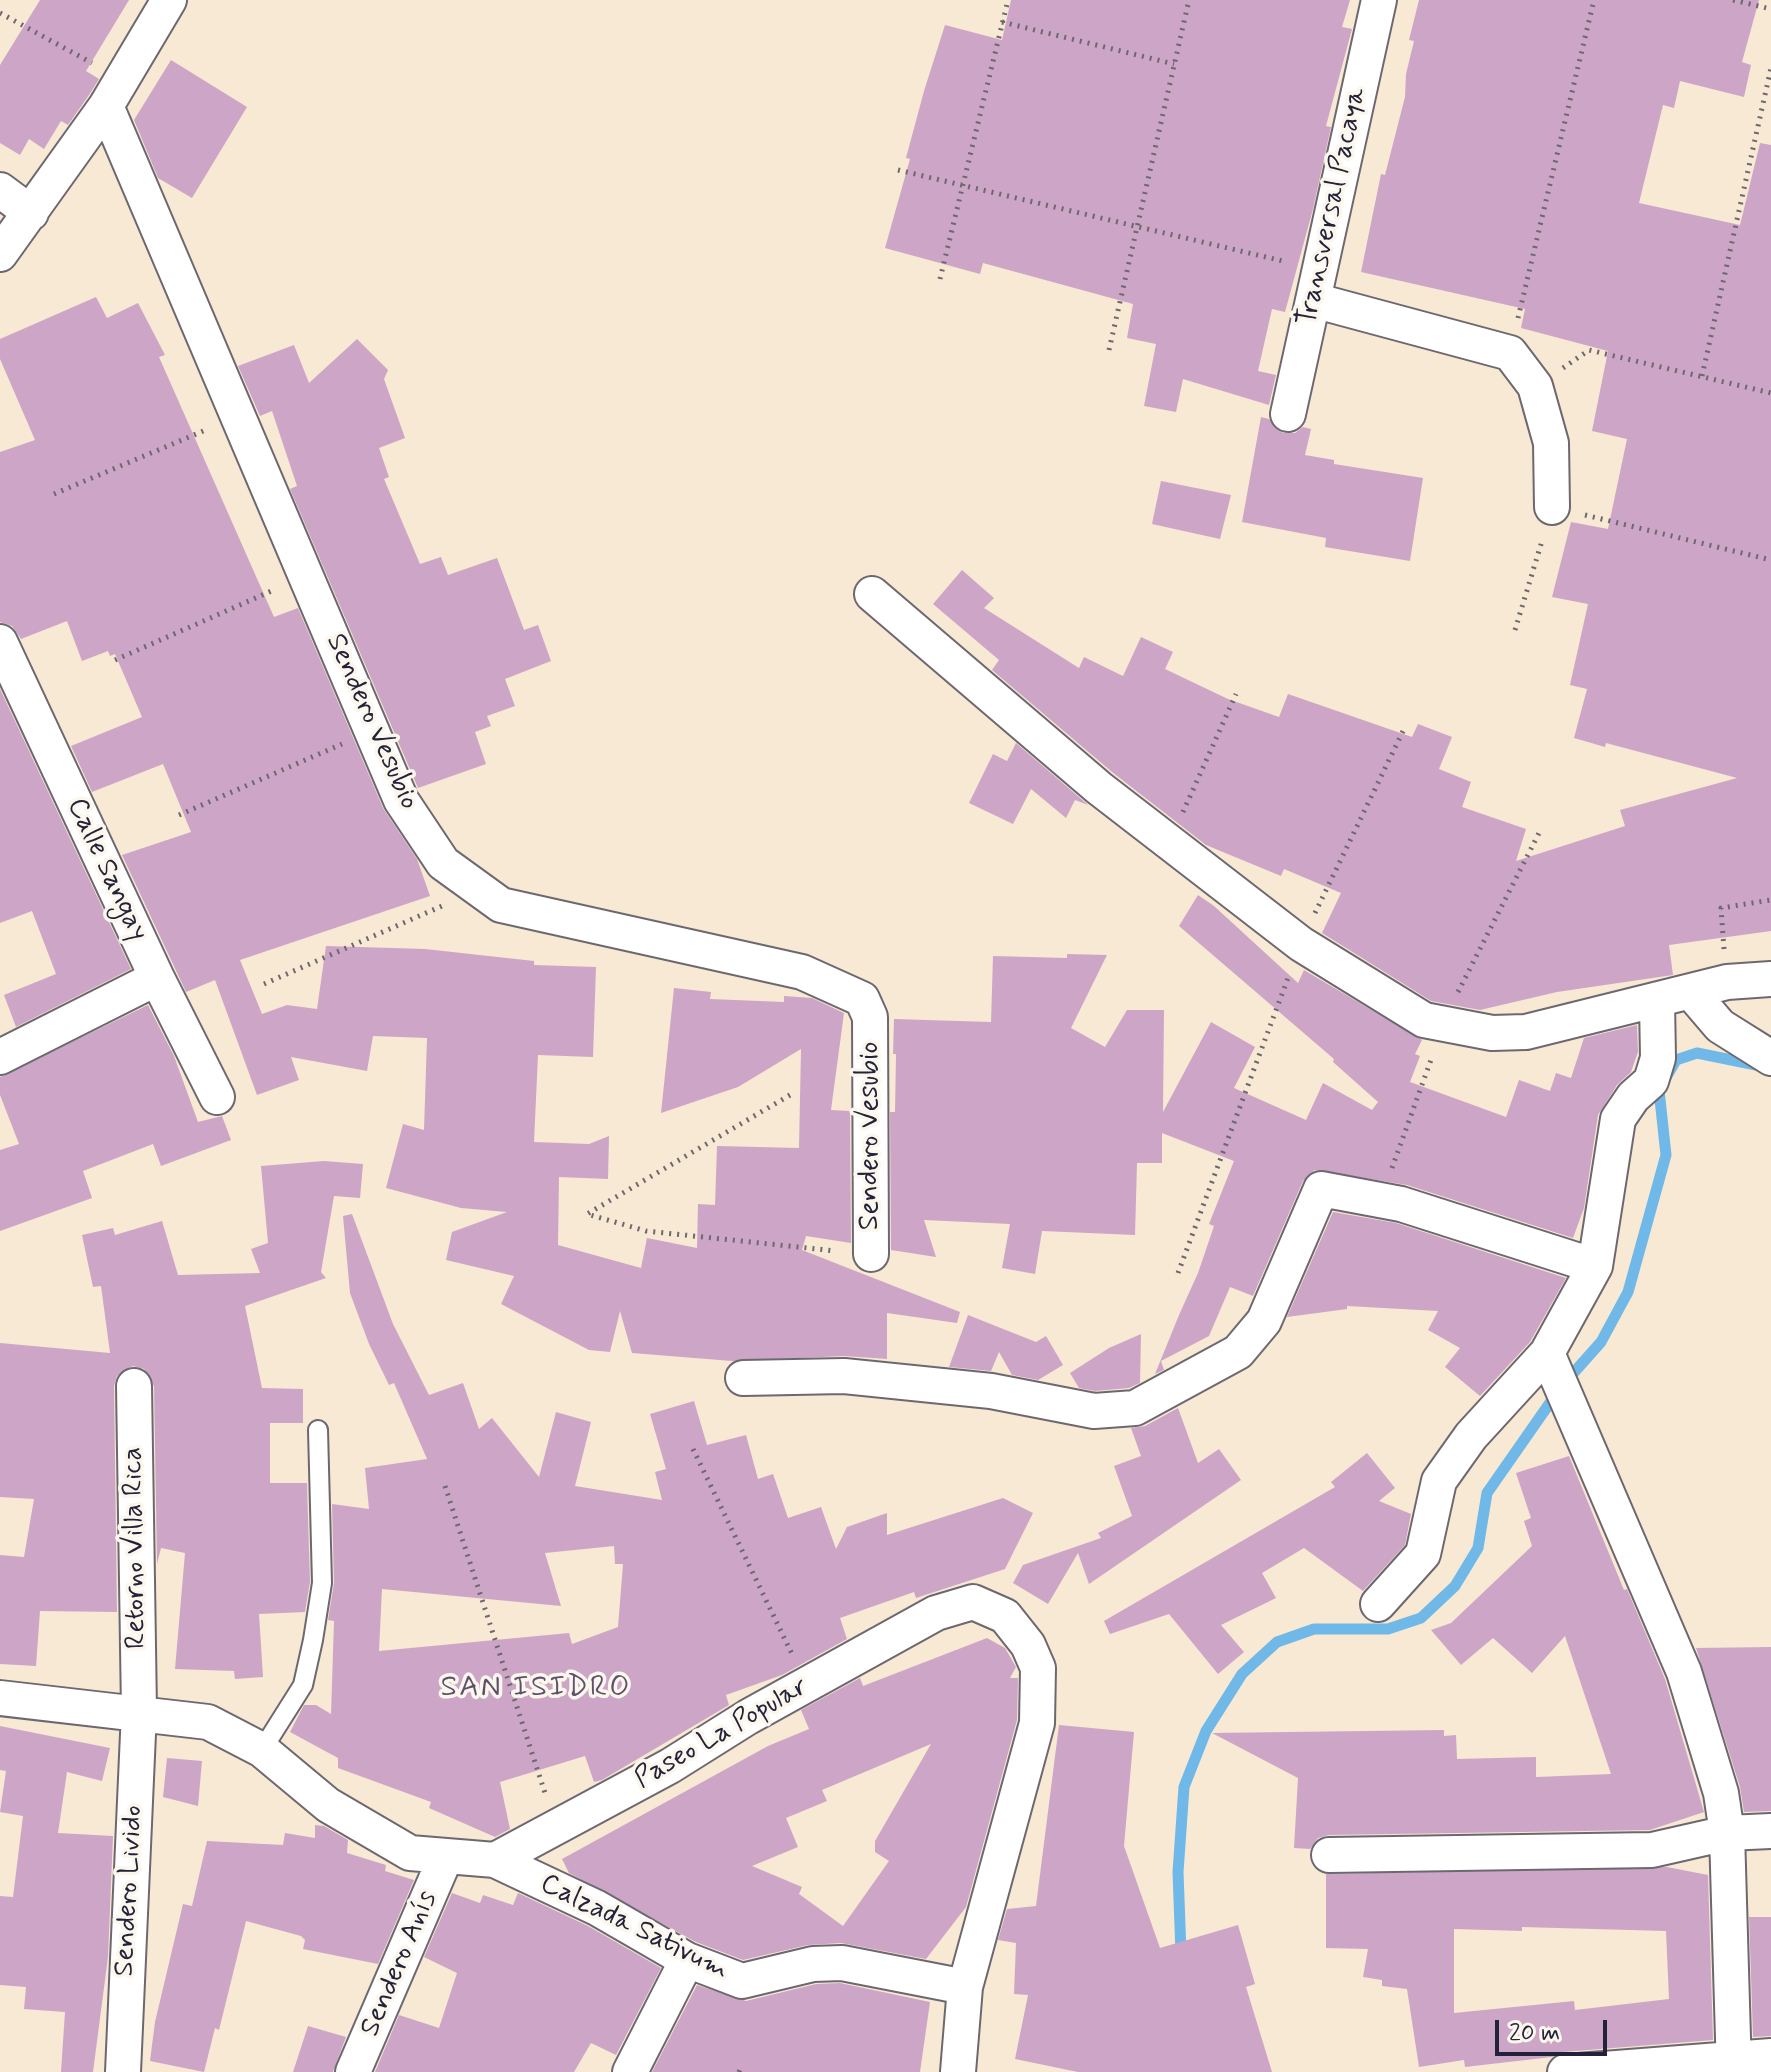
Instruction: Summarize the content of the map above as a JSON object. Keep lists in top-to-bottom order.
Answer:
{
  "streets": {
    "street": [
      "Transversal Pacaya",
      "Sendero Vesubio",
      "Calle Sangay",
      "Retorno Villa Rica",
      "Paseo La Popular",
      "Sendero Livido",
      "Calzada Sativum",
      "Sendero Anís"
    ]
  },
  "crossings": [
    ["Retorno Villa Rica", "Sendero Livido"],
    ["Paseo La Popular", "Calzada Sativum"]
  ],
  "districts": ["SAN ISIDRO"],
  "scale_bar": "20 m"
}
